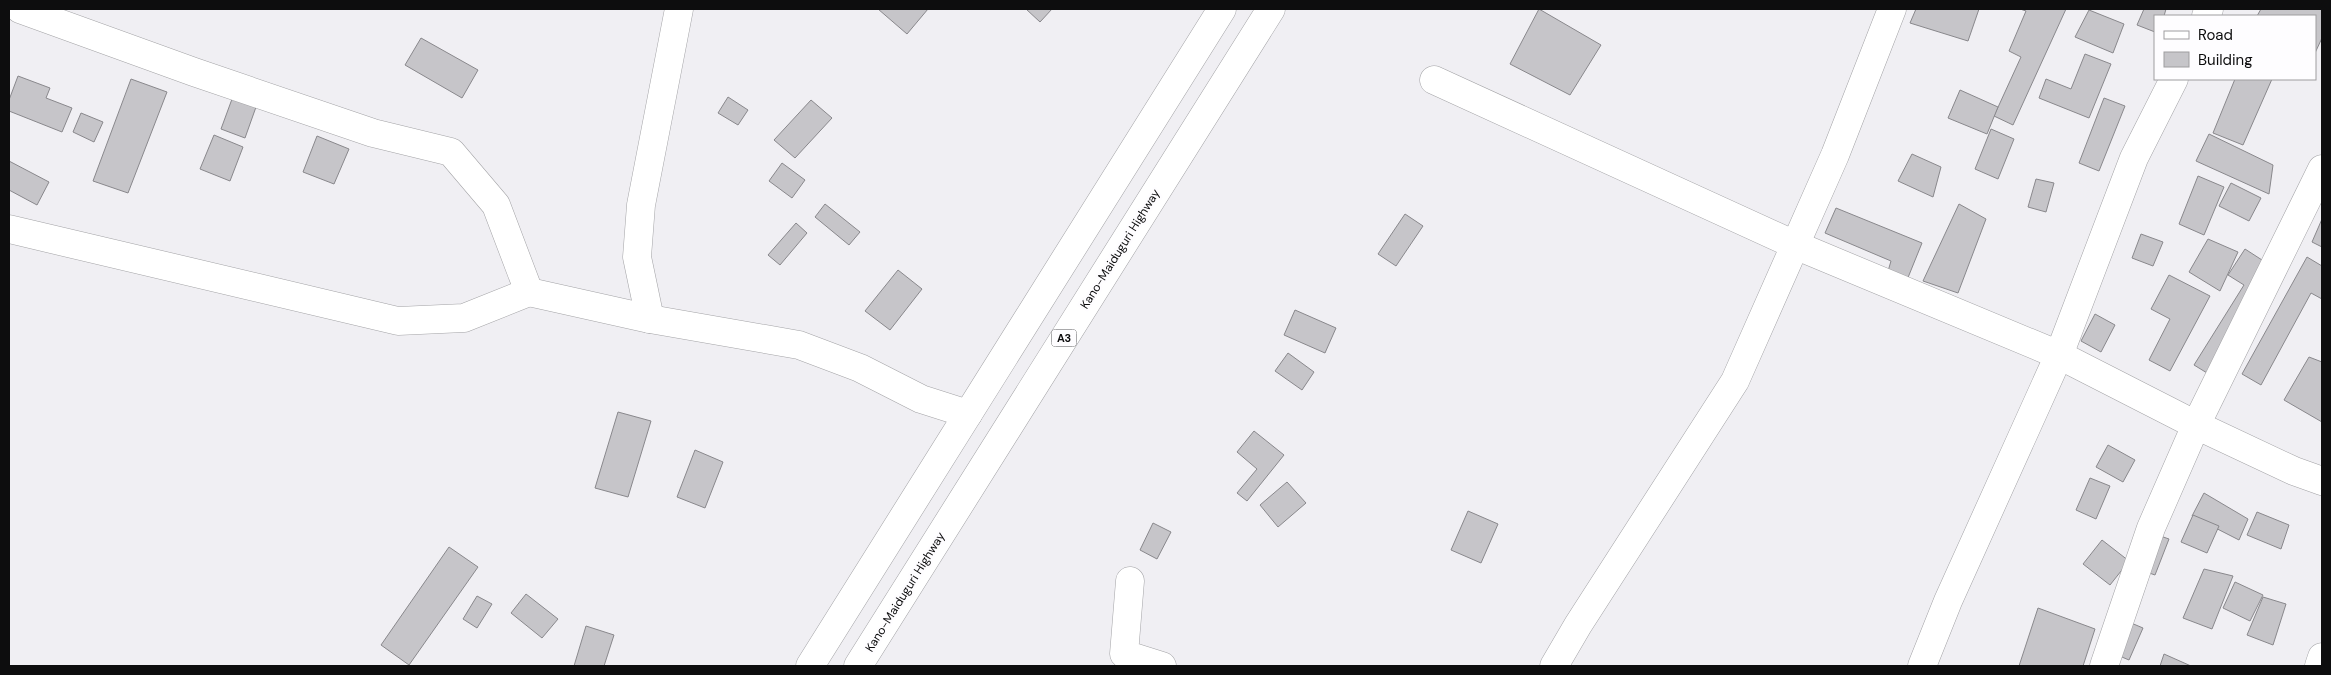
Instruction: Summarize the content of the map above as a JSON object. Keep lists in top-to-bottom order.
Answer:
{
  "streets": {
    "main road": ["Kano-Maiduguri Highway", "A3"]
  },
  "legend": ["Road", "Building"]
}
